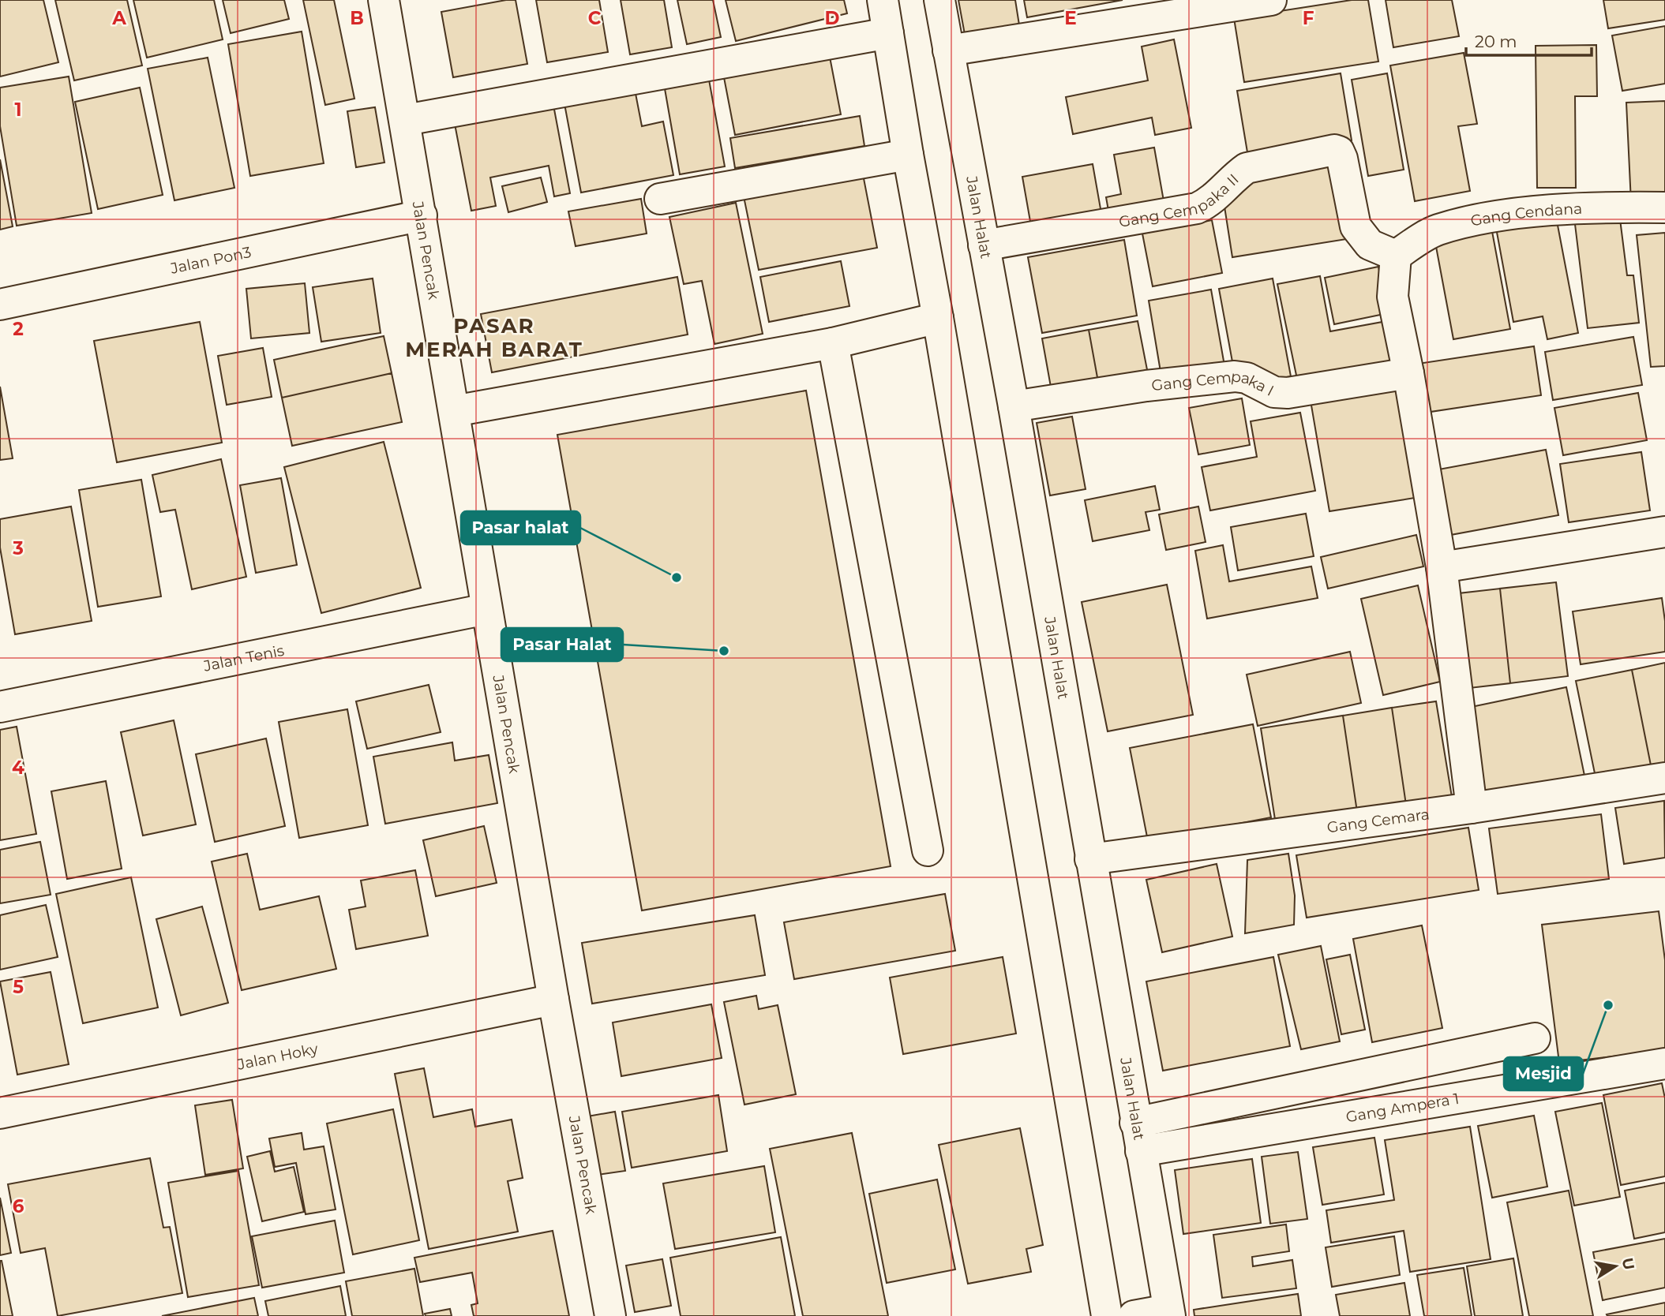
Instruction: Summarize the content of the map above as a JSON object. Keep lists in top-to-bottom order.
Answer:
{
  "streets": {
    "street": [
      "Gang Cempaka II",
      "Gang Cendana",
      "Jalan Halat",
      "Jalan Pencak",
      "Jalan Pon3",
      "Gang Cempaka I",
      "Jalan Tenis",
      "Gang Cemara",
      "Jalan Hoky",
      "Gang Ampera 1"
    ]
  },
  "crossings": [
    ["Gang Cempaka II", "Gang Cendana"],
    ["Gang Cempaka II", "Jalan Halat"],
    ["Jalan Halat", "Gang Cempaka I"],
    ["Jalan Halat", "Gang Cemara"],
    ["Jalan Halat", "Gang Ampera 1"],
    ["Jalan Pencak", "Jalan Pon3"],
    ["Jalan Pencak", "Jalan Tenis"],
    ["Jalan Pencak", "Jalan Hoky"]
  ],
  "districts": ["PASAR MERAH BARAT"],
  "places": ["Pasar halat", "Pasar Halat", "Mesjid"],
  "scale_bar": "20 m",
  "north": "right",
  "grid": {
    "columns": [
      "A",
      "B",
      "C",
      "D",
      "E",
      "F"
    ],
    "rows": [
      "1",
      "2",
      "3",
      "4",
      "5",
      "6"
    ]
  }
}
